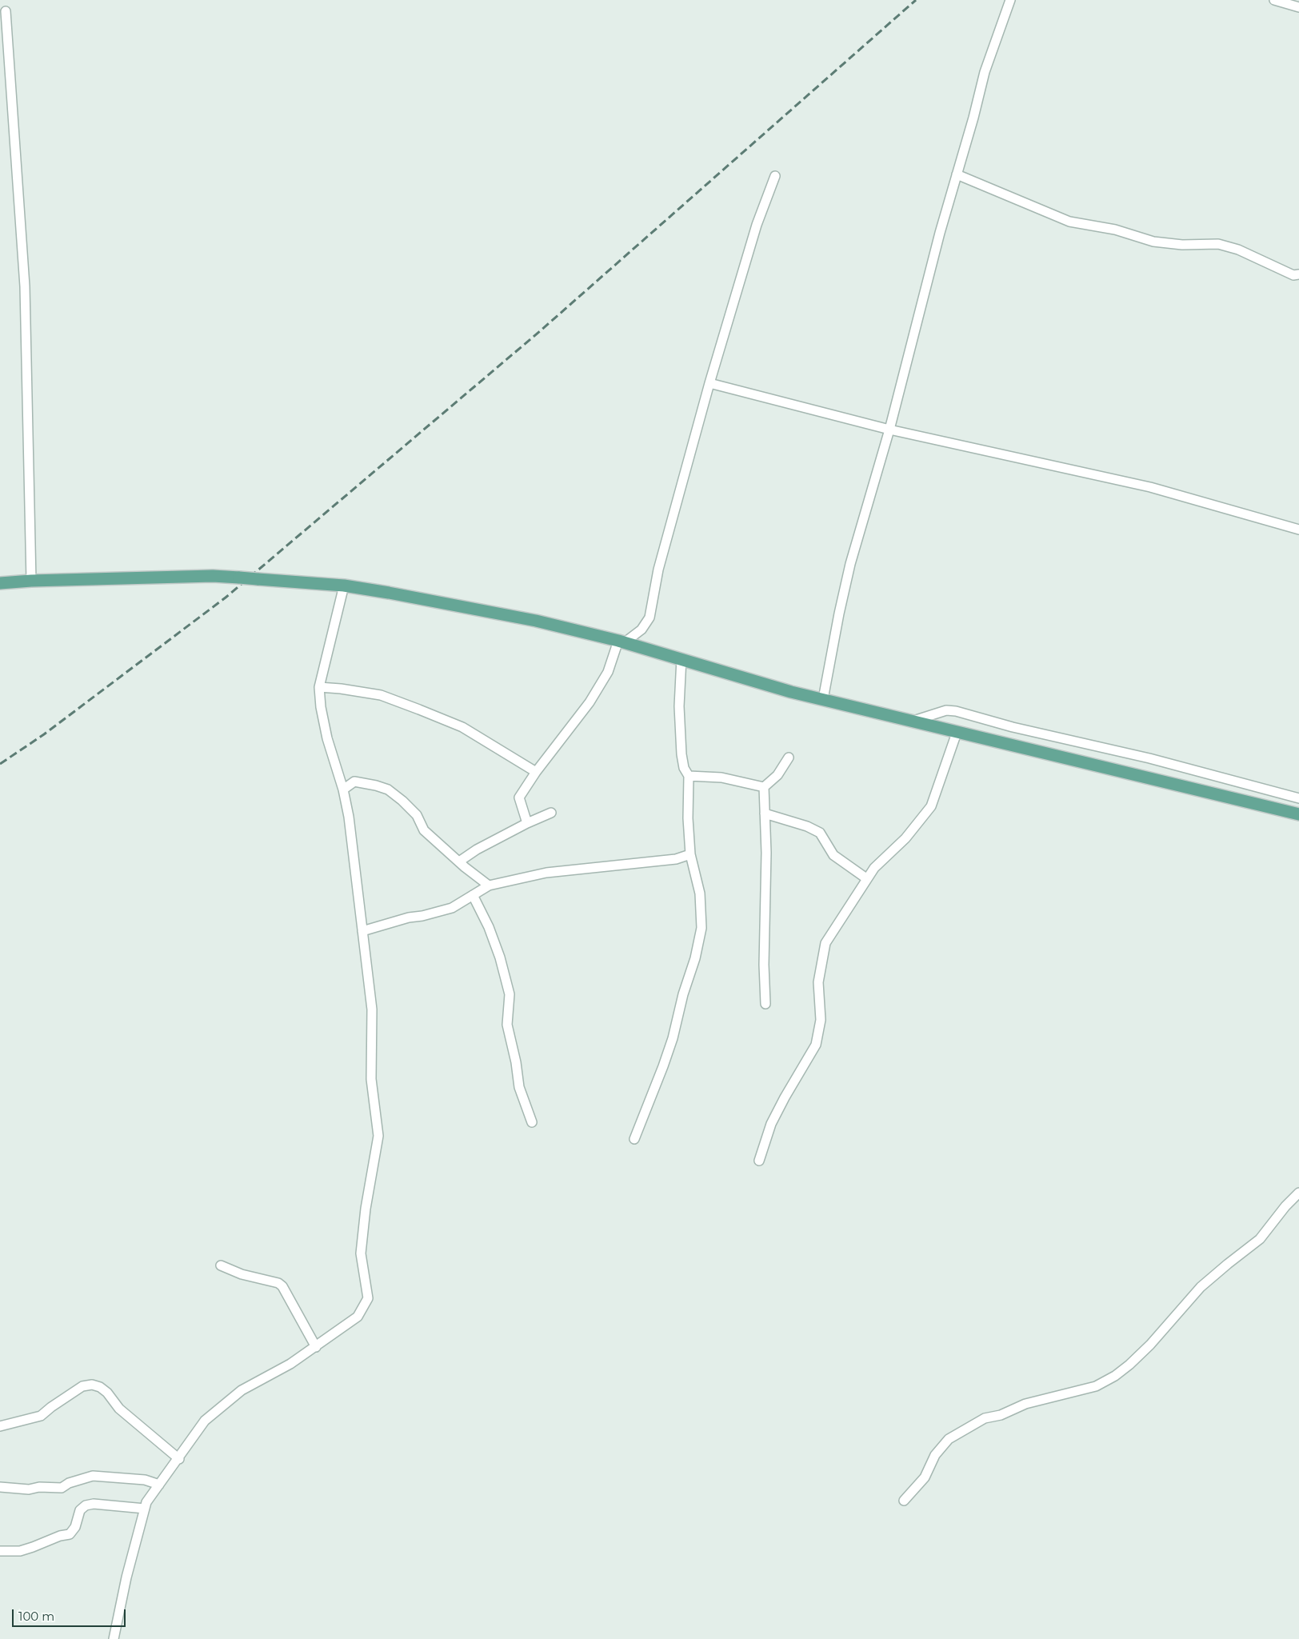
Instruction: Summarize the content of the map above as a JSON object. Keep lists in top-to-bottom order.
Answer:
{
  "scale_bar": "100 m"
}
